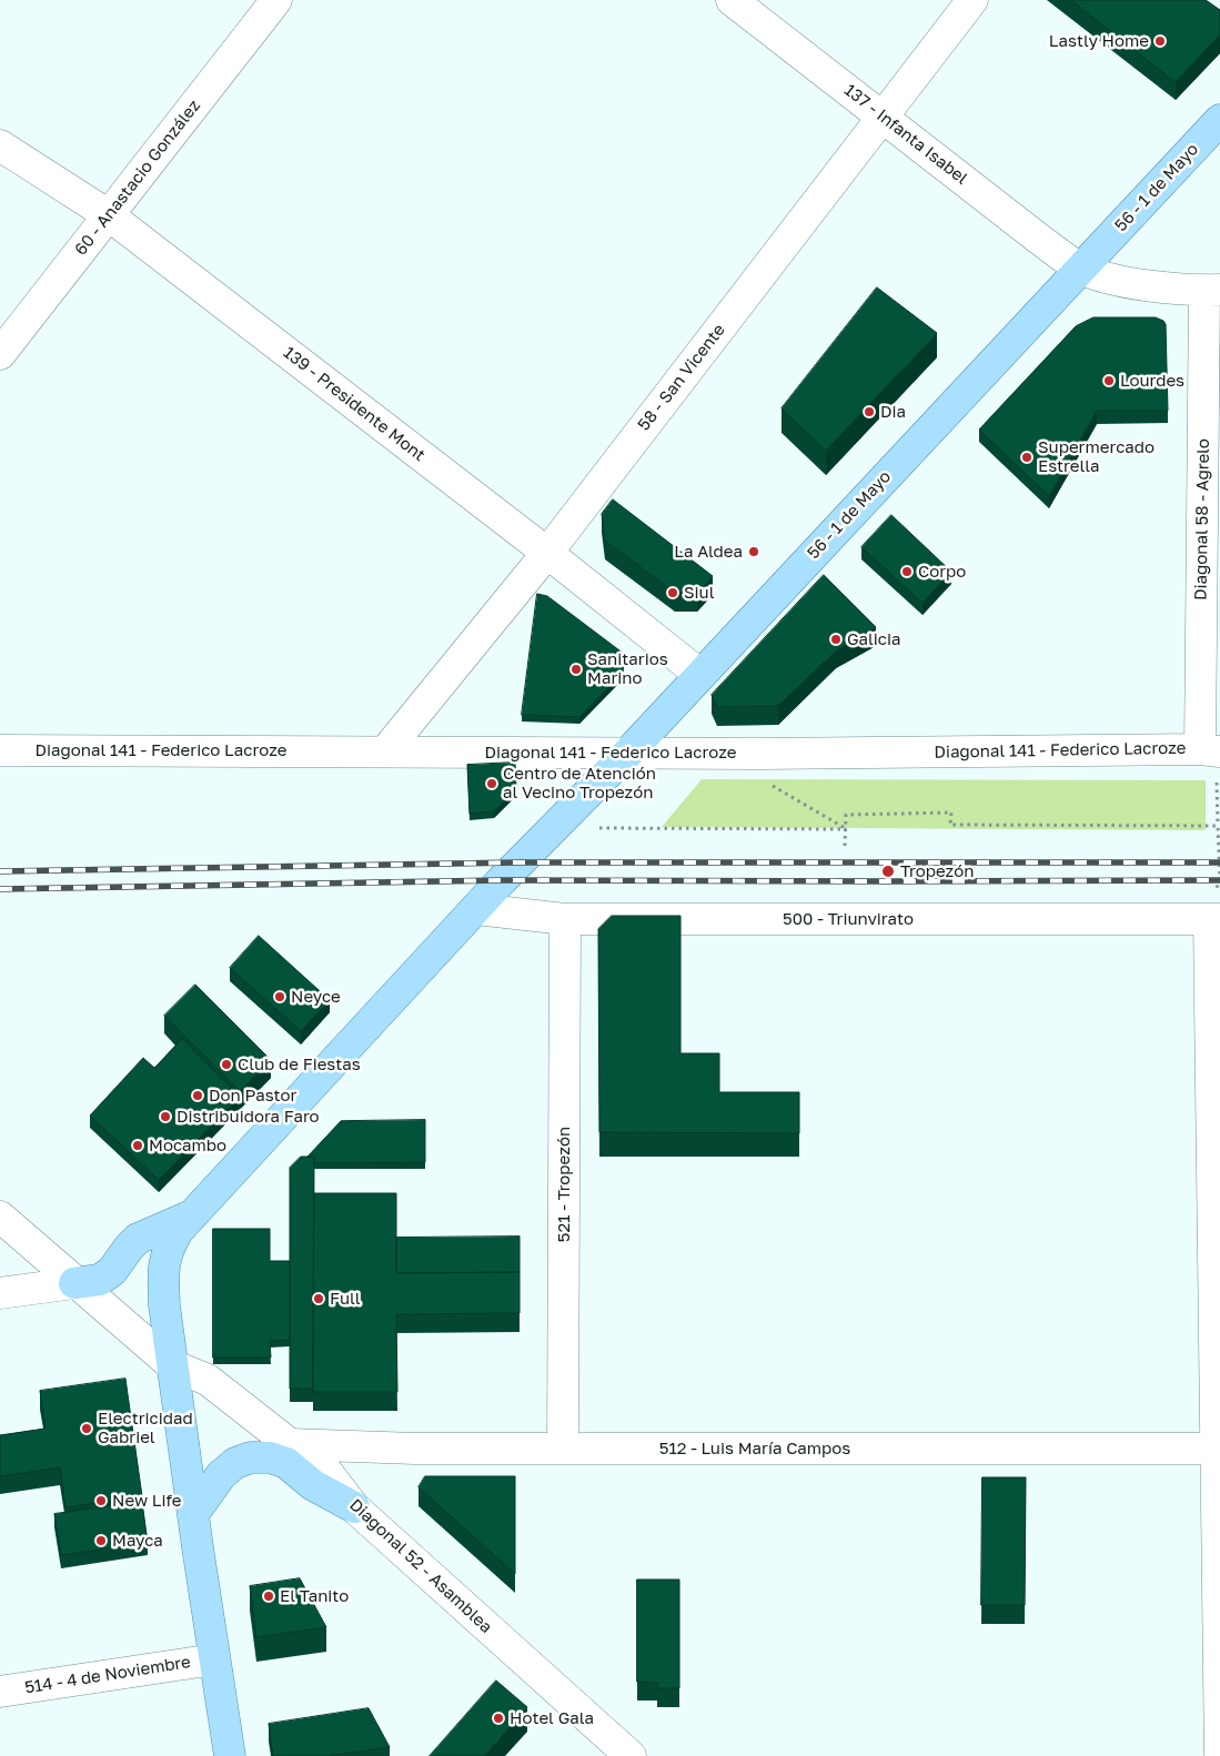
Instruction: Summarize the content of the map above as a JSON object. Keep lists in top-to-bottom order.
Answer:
{
  "streets": {
    "main road": ["56 - 1 de Mayo"],
    "street": [
      "137 - Infanta Isabel",
      "60 - Anastacio González",
      "58 - San Vicente",
      "139 - Presidente Mont",
      "Diagonal 58 - Agrelo",
      "Diagonal 141 - Federico Lacroze",
      "500 - Triunvirato",
      "521 - Tropezón",
      "512 - Luis María Campos",
      "Diagonal 52 - Asamblea",
      "514 - 4 de Noviembre"
    ]
  },
  "crossings": [
    ["137 - Infanta Isabel", "56 - 1 de Mayo"],
    ["137 - Infanta Isabel", "58 - San Vicente"],
    ["137 - Infanta Isabel", "Diagonal 58 - Agrelo"],
    ["60 - Anastacio González", "139 - Presidente Mont"],
    ["56 - 1 de Mayo", "139 - Presidente Mont"],
    ["56 - 1 de Mayo", "Diagonal 141 - Federico Lacroze"],
    ["56 - 1 de Mayo", "500 - Triunvirato"],
    ["56 - 1 de Mayo", "Diagonal 52 - Asamblea"],
    ["56 - 1 de Mayo", "514 - 4 de Noviembre"],
    ["58 - San Vicente", "139 - Presidente Mont"],
    ["58 - San Vicente", "Diagonal 141 - Federico Lacroze"],
    ["Diagonal 58 - Agrelo", "Diagonal 141 - Federico Lacroze"],
    ["500 - Triunvirato", "521 - Tropezón"],
    ["521 - Tropezón", "512 - Luis María Campos"],
    ["512 - Luis María Campos", "Diagonal 52 - Asamblea"]
  ],
  "places": [
    "Lastly Home",
    "Lourdes",
    "Dia",
    "Supermercado Estrella",
    "La Aldea",
    "Corpo",
    "Siul",
    "Galicia",
    "Sanitarios Marino",
    "Centro de Atención al Vecino Tropezón",
    "Tropezón",
    "Neyce",
    "Club de Fiestas",
    "Don Pastor",
    "Distribuidora Faro",
    "Mocambo",
    "Full",
    "Electricidad Gabriel",
    "New Life",
    "Mayca",
    "El Tanito",
    "Hotel Gala"
  ]
}
